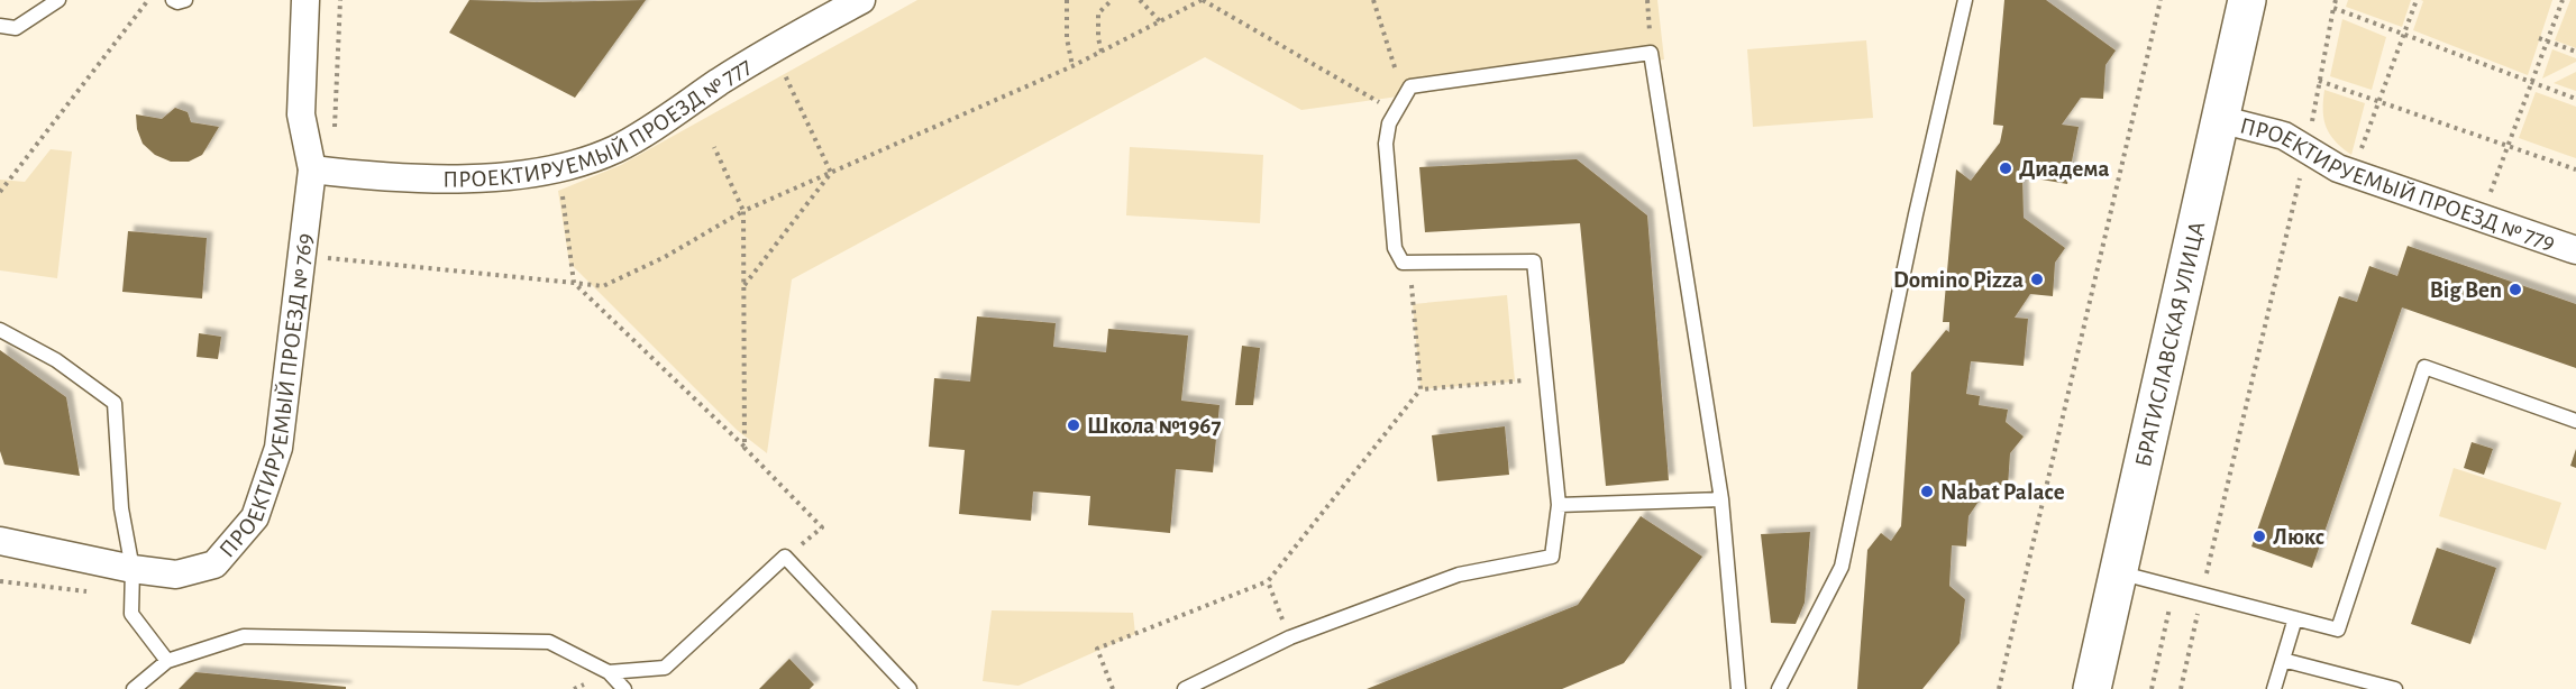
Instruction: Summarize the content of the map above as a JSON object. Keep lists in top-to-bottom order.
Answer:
{
  "streets": {
    "main road": ["БРАТИСЛАВСКАЯ УЛИЦА"],
    "street": ["ПРОЕКТИРУЕМЫЙ ПРОЕЗД № 777", "ПРОЕКТИРУЕМЫЙ ПРОЕЗД № 779", "ПРОЕКТИРУЕМЫЙ ПРОЕЗД № 769"]
  },
  "crossings": [
    ["ПРОЕКТИРУЕМЫЙ ПРОЕЗД № 777", "ПРОЕКТИРУЕМЫЙ ПРОЕЗД № 769"],
    ["ПРОЕКТИРУЕМЫЙ ПРОЕЗД № 779", "БРАТИСЛАВСКАЯ УЛИЦА"]
  ],
  "places": [
    "Диадема",
    "Domino Pizza",
    "Big Ben",
    "Школа №1967",
    "Nabat Palace",
    "Люкс"
  ]
}
